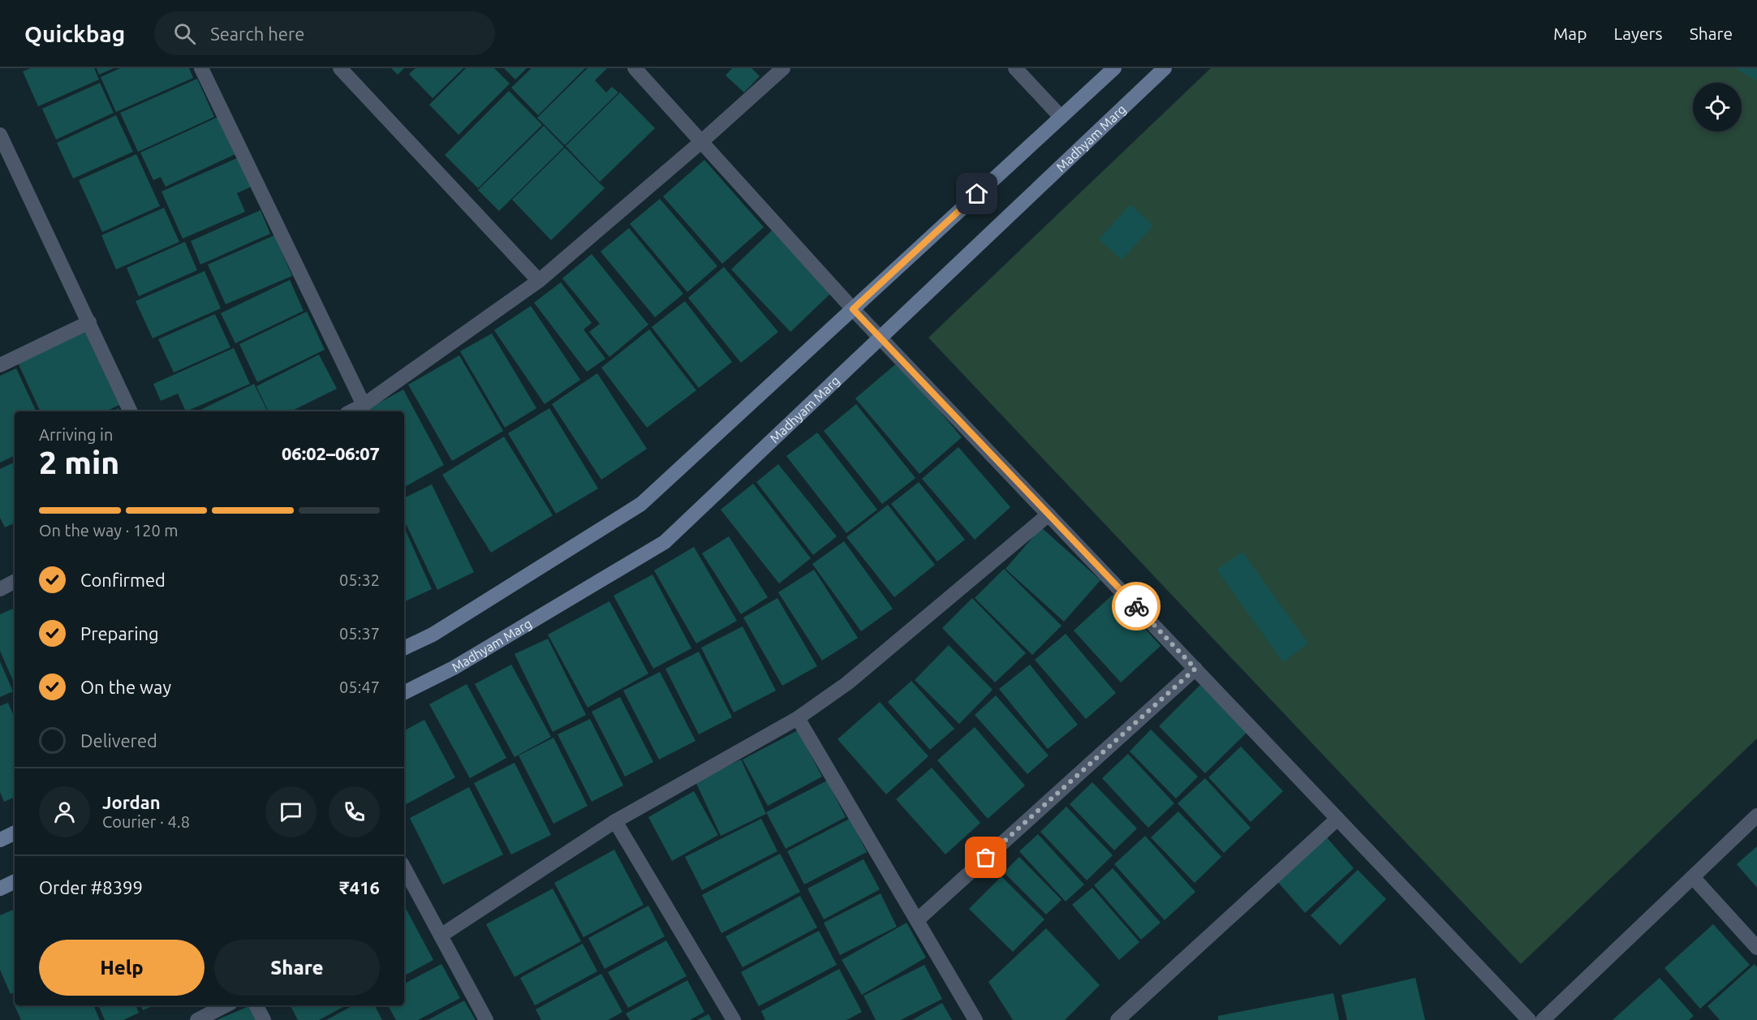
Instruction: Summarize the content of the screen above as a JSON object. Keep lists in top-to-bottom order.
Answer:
{
  "streets": {
    "street": ["Madhyam Marg"]
  },
  "page": {
    "header": "Quickbag",
    "search": "Search here",
    "nav": ["Map", "Layers", "Share"],
    "heading": ["2 min", "Arriving in", "06:02–06:07"],
    "panel": [
      "Jordan",
      "Courier · 4.8",
      "Order #8399",
      "₹416"
    ],
    "bar": "On the way · 120 m",
    "list": [
      ["Confirmed", "05:32"],
      ["Preparing", "05:37"],
      ["On the way", "05:47"],
      "Delivered"
    ],
    "buttons": ["Help", "Share"]
  }
}
